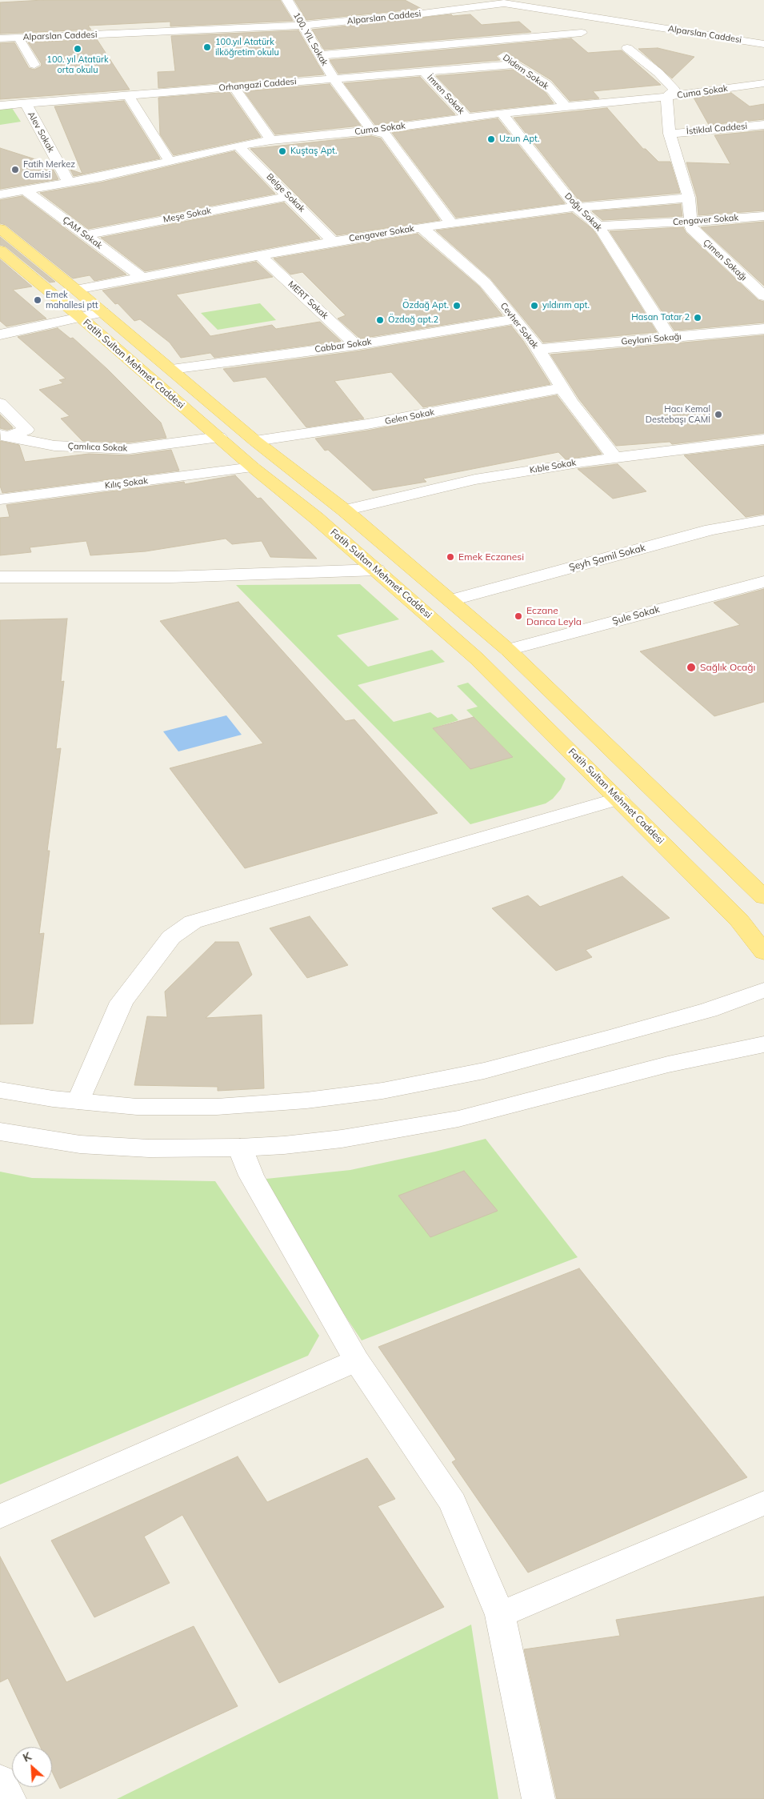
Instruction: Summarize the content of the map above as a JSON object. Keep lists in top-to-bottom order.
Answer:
{
  "streets": {
    "main road": ["Fatih Sultan Mehmet Caddesi"],
    "street": [
      "Alparslan Caddesi",
      "100. YIL Sokak",
      "Didem Sokak",
      "Orhangazi Caddesi",
      "Cuma Sokak",
      "İmren Sokak",
      "İstiklal Caddesi",
      "Alev Sokak",
      "Belge Sokak",
      "Doğu Sokak",
      "Meşe Sokak",
      "Cengaver Sokak",
      "ÇAM Sokak",
      "Çimen Sokağı",
      "MERT Sokak",
      "Cevher Sokak",
      "Geylani Sokağı",
      "Cabbar Sokak",
      "Gelen Sokak",
      "Çamlıca Sokak",
      "Kıble Sokak",
      "Kılıç Sokak",
      "Şeyh Şamil Sokak",
      "Şule Sokak"
    ]
  },
  "crossings": [
    ["Alparslan Caddesi", "100. YIL Sokak"],
    ["100. YIL Sokak", "Orhangazi Caddesi"],
    ["100. YIL Sokak", "Cuma Sokak"],
    ["Didem Sokak", "Orhangazi Caddesi"],
    ["Didem Sokak", "Cuma Sokak"],
    ["Orhangazi Caddesi", "İmren Sokak"],
    ["Orhangazi Caddesi", "Alev Sokak"],
    ["Cuma Sokak", "İmren Sokak"],
    ["Cuma Sokak", "Alev Sokak"],
    ["Cuma Sokak", "Belge Sokak"],
    ["Cuma Sokak", "Doğu Sokak"],
    ["Cuma Sokak", "ÇAM Sokak"],
    ["Belge Sokak", "Meşe Sokak"],
    ["Belge Sokak", "Cengaver Sokak"],
    ["Doğu Sokak", "Cengaver Sokak"],
    ["Doğu Sokak", "Geylani Sokağı"],
    ["Meşe Sokak", "ÇAM Sokak"],
    ["Cengaver Sokak", "ÇAM Sokak"],
    ["Cengaver Sokak", "Çimen Sokağı"],
    ["Cengaver Sokak", "MERT Sokak"],
    ["Cengaver Sokak", "Cevher Sokak"],
    ["Cengaver Sokak", "Fatih Sultan Mehmet Caddesi"],
    ["MERT Sokak", "Cabbar Sokak"],
    ["Cevher Sokak", "Geylani Sokağı"],
    ["Cevher Sokak", "Cabbar Sokak"],
    ["Cevher Sokak", "Gelen Sokak"],
    ["Cevher Sokak", "Kıble Sokak"],
    ["Cabbar Sokak", "Fatih Sultan Mehmet Caddesi"],
    ["Fatih Sultan Mehmet Caddesi", "Gelen Sokak"],
    ["Fatih Sultan Mehmet Caddesi", "Çamlıca Sokak"],
    ["Fatih Sultan Mehmet Caddesi", "Kıble Sokak"],
    ["Fatih Sultan Mehmet Caddesi", "Kılıç Sokak"],
    ["Fatih Sultan Mehmet Caddesi", "Şeyh Şamil Sokak"],
    ["Fatih Sultan Mehmet Caddesi", "Şule Sokak"]
  ],
  "places": [
    "100.yıl Atatürk ilköğretim okulu",
    "100. yıl Atatürk orta okulu",
    "Uzun Apt.",
    "Kuştaş Apt.",
    "Fatih Merkez Camisi",
    "Emek mahallesi ptt",
    "Özdağ Apt.",
    "yıldırım apt.",
    "Hasan Tatar 2",
    "Özdağ apt.2",
    "Hacı Kemal Destebaşı CAMİ",
    "Emek Eczanesi",
    "Eczane Darıca Leyla",
    "Sağlık Ocağı"
  ],
  "north": "top left"
}
